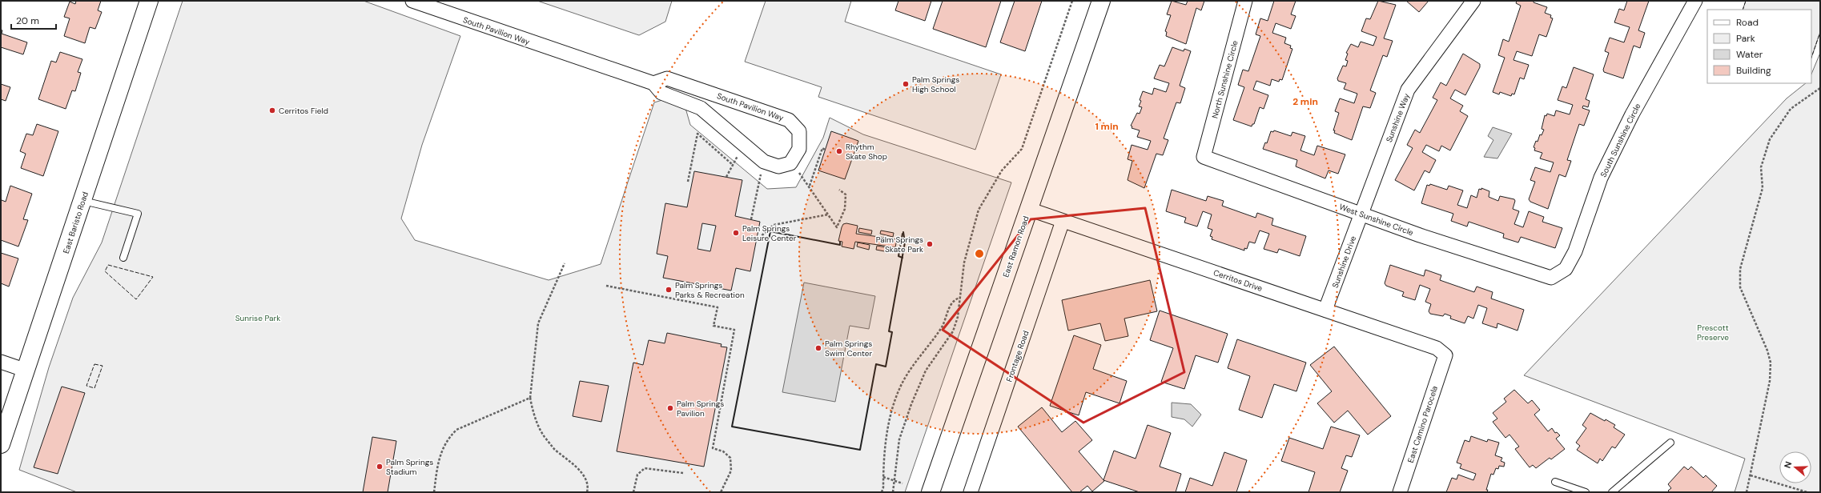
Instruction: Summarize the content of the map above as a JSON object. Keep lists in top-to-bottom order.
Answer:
{
  "streets": {
    "main road": ["East Baristo Road", "East Ramon Road"],
    "street": [
      "South Pavilion Way",
      "North Sunshine Circle",
      "Sunshine Way",
      "South Sunshine Circle",
      "West Sunshine Circle",
      "Sunshine Drive",
      "Cerritos Drive",
      "Frontage Road",
      "East Camino Parocela"
    ]
  },
  "crossings": [
    ["North Sunshine Circle", "West Sunshine Circle"],
    ["Sunshine Way", "West Sunshine Circle"],
    ["Sunshine Way", "Sunshine Drive"],
    ["South Sunshine Circle", "West Sunshine Circle"],
    ["West Sunshine Circle", "Sunshine Drive"],
    ["East Ramon Road", "Cerritos Drive"],
    ["Sunshine Drive", "Cerritos Drive"],
    ["Cerritos Drive", "Frontage Road"],
    ["Cerritos Drive", "East Camino Parocela"]
  ],
  "parks": ["Sunrise Park", "Prescott Preserve"],
  "places": [
    "Palm Springs High School",
    "Cerritos Field",
    "Rhythm Skate Shop",
    "Palm Springs Leisure Center",
    "Palm Springs Skate Park",
    "Palm Springs Parks & Recreation",
    "Palm Springs Swim Center",
    "Palm Springs Pavilion",
    "Palm Springs Stadium"
  ],
  "legend": [
    "Road",
    "Park",
    "Water",
    "Building"
  ],
  "scale_bar": "20 m",
  "north": "left",
  "rings": ["2 min", "1 min"]
}
